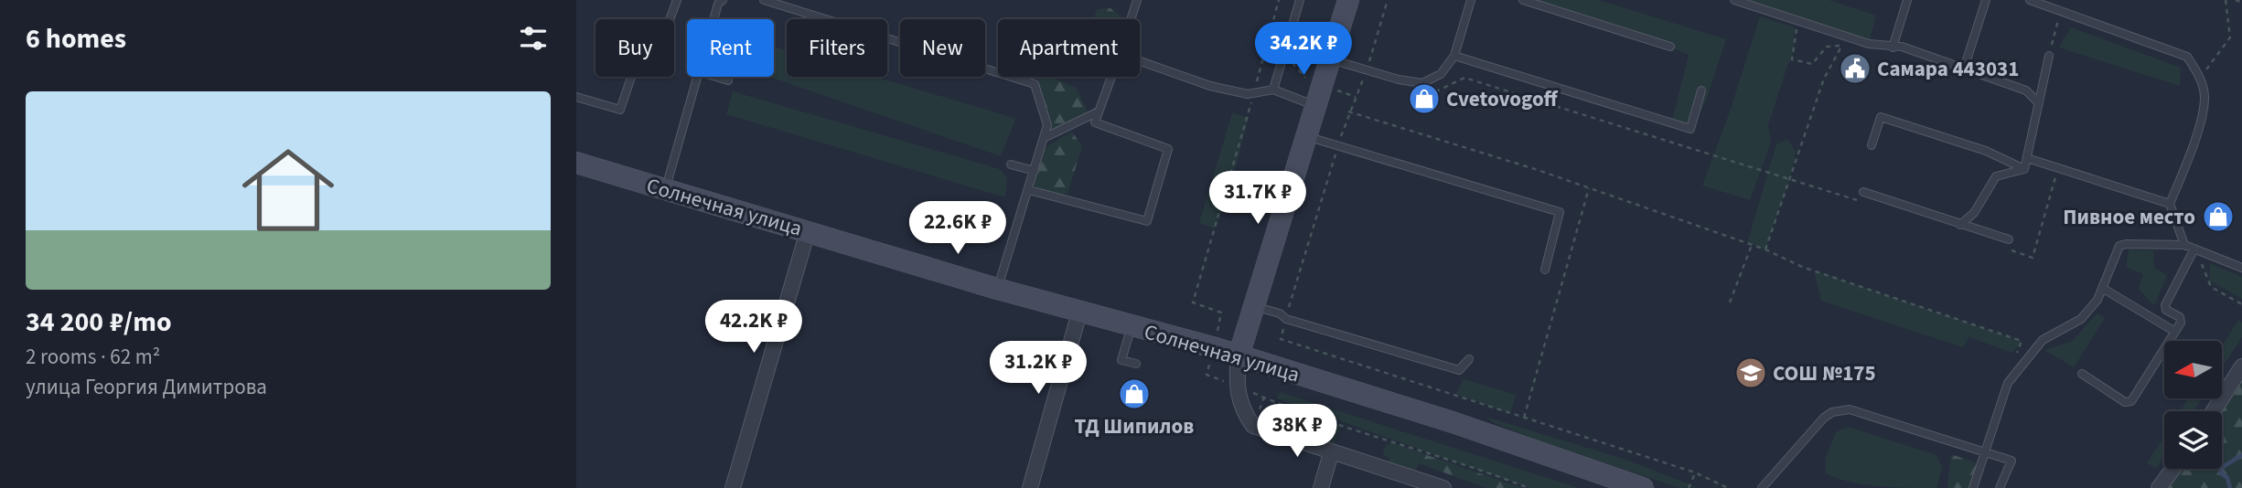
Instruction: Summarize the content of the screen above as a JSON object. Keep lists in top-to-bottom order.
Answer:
{
  "streets": {
    "main road": ["Солнечная улица"]
  },
  "places": {
    "public building": ["Самара 443031"],
    "shop": ["Cvetovogoff", "Пивное место", "ТД Шипилов"],
    "school or university": ["СОШ №175"]
  },
  "north": "left",
  "page": {
    "heading": "6 homes",
    "chip": [
      "Buy",
      "Rent",
      "Filters",
      "New",
      "Apartment"
    ],
    "price": [
      "34.2K ₽",
      "31.7K ₽",
      "22.6K ₽",
      "42.2K ₽",
      "31.2K ₽",
      "38K ₽"
    ],
    "list": [
      {
        "name": "34 200 ₽/mo",
        "note": "2 rooms · 62 m² · улица Георгия Димитрова"
      }
    ]
  }
}
